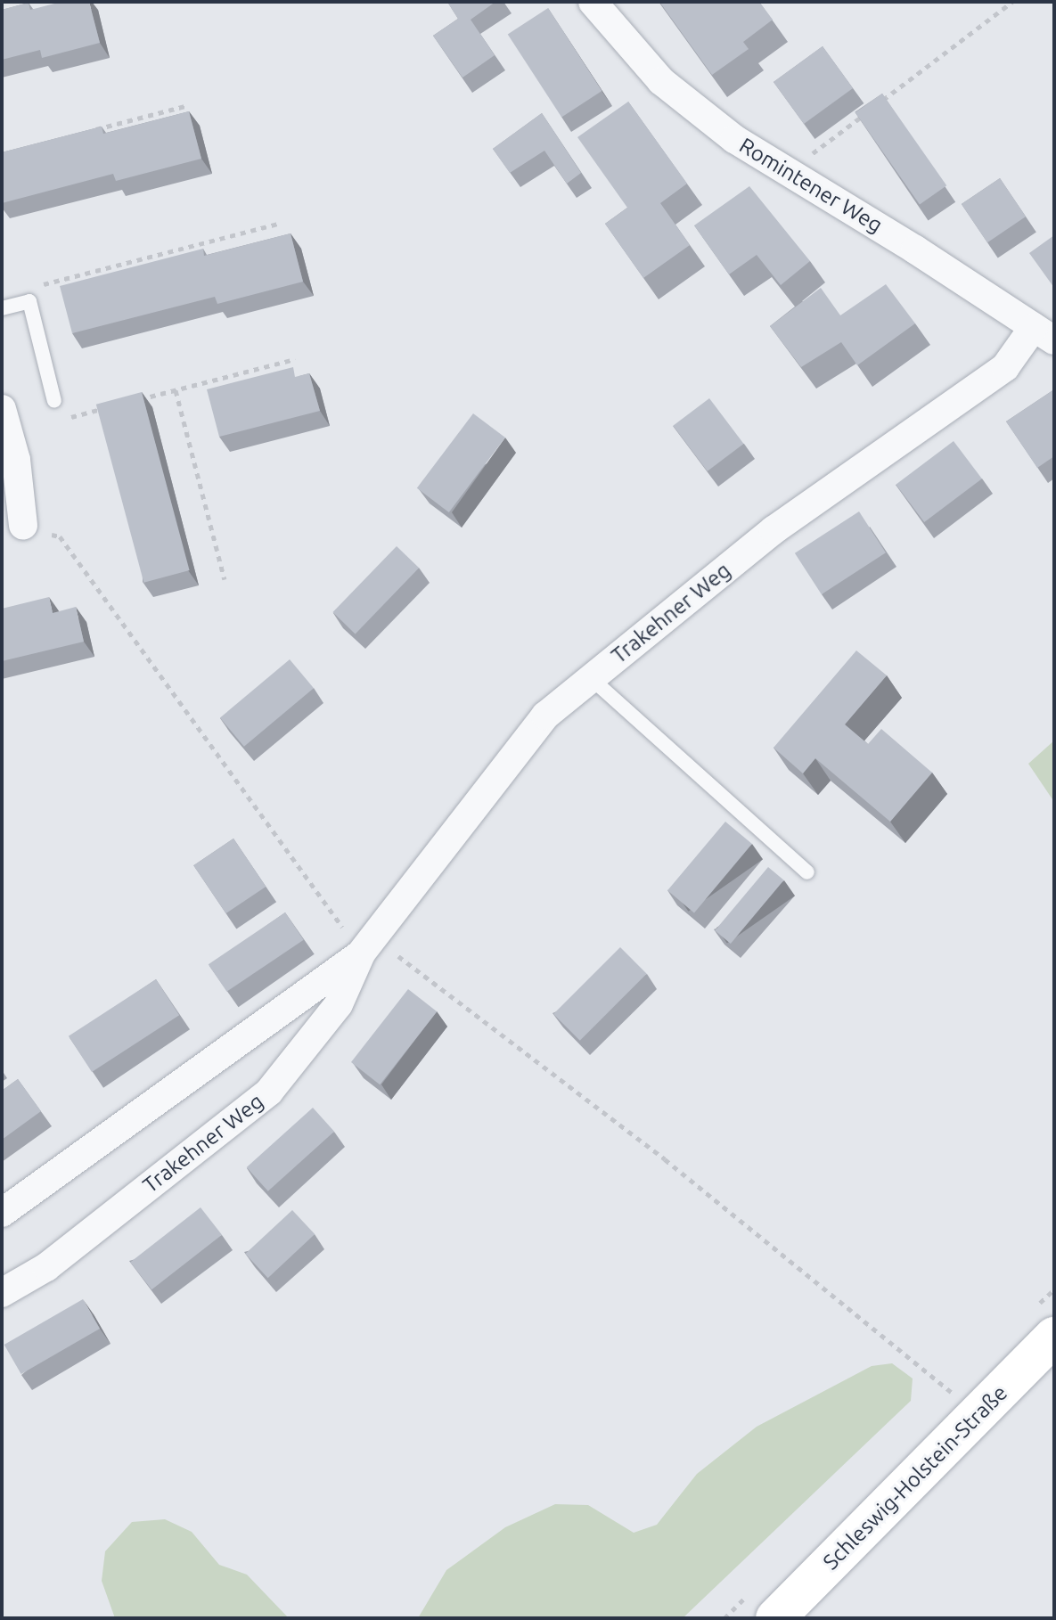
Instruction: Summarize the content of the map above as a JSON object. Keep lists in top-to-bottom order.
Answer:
{
  "streets": {
    "main road": ["Schleswig-Holstein-Straße"],
    "street": ["Romintener Weg", "Trakehner Weg"]
  },
  "crossings": [
    ["Romintener Weg", "Trakehner Weg"]
  ]
}
